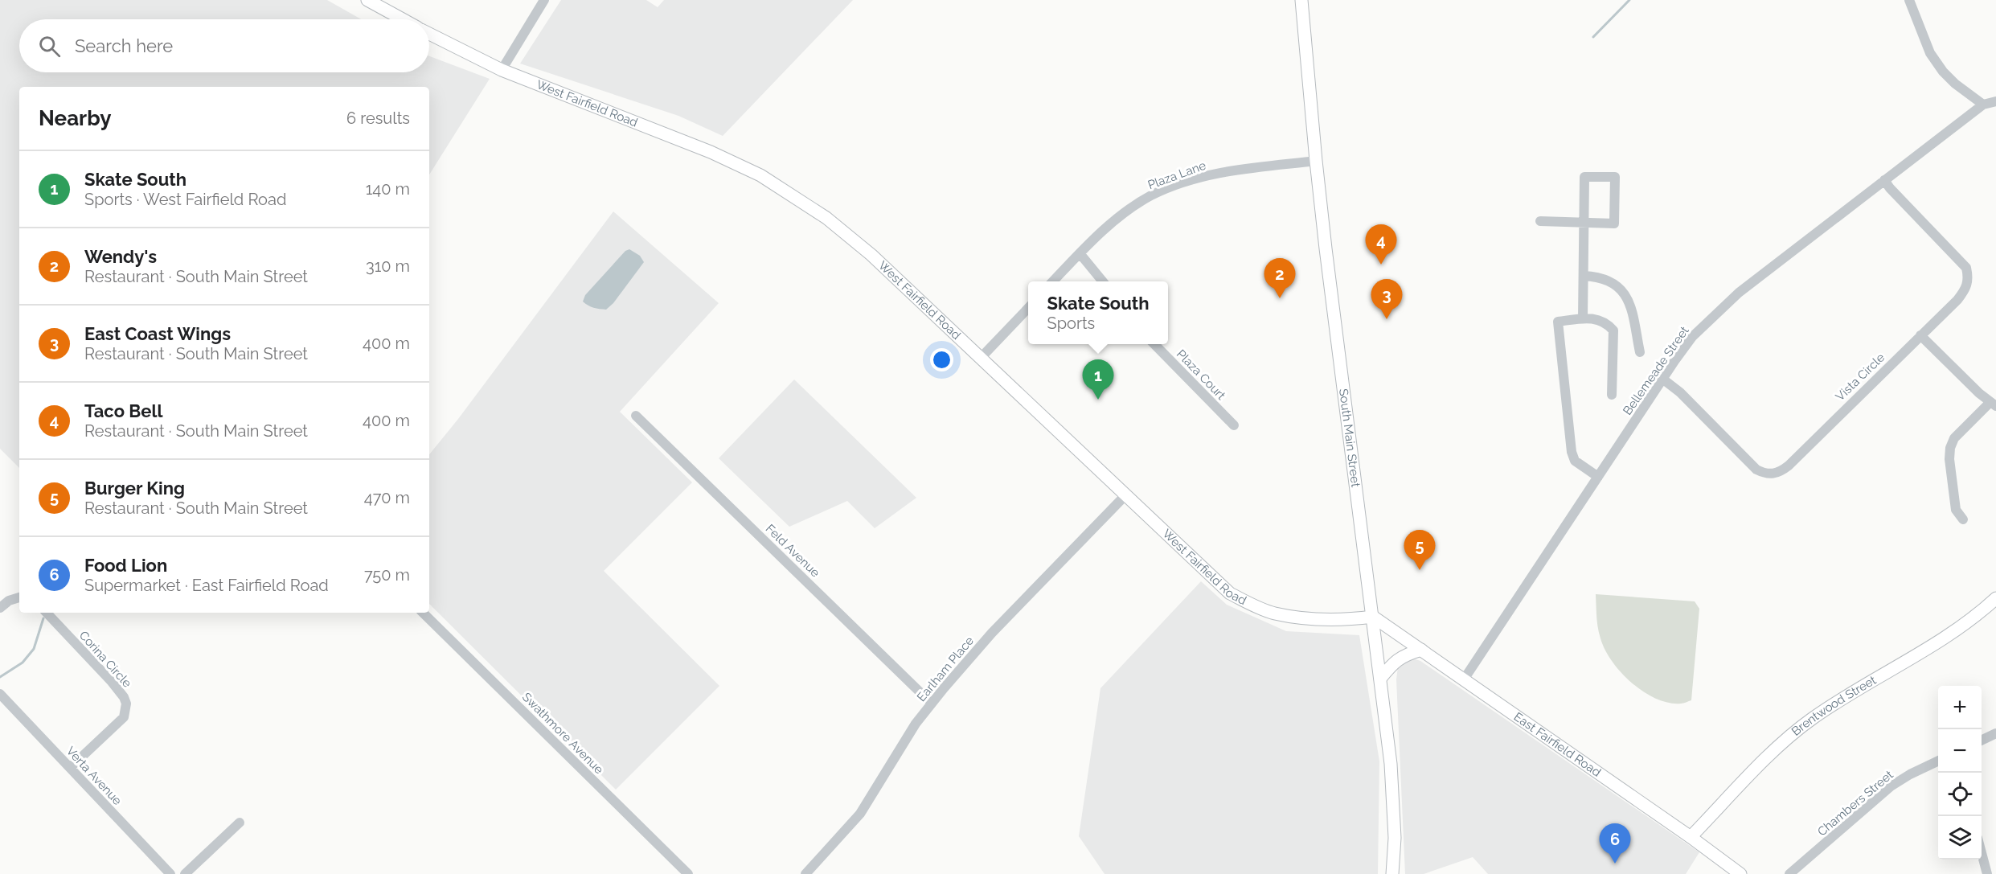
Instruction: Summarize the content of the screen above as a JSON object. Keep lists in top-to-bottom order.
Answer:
{
  "streets": {
    "main road": [
      "West Fairfield Road",
      "South Main Street",
      "Brentwood Street",
      "East Fairfield Road"
    ],
    "street": [
      "Plaza Lane",
      "Bellemeade Street",
      "Plaza Court",
      "Vista Circle",
      "Feld Avenue",
      "Corina Circle",
      "Earlham Place",
      "Swathmore Avenue",
      "Verta Avenue",
      "Chambers Street"
    ]
  },
  "crossings": [
    ["West Fairfield Road", "South Main Street"],
    ["West Fairfield Road", "Earlham Place"],
    ["West Fairfield Road", "East Fairfield Road"],
    ["Plaza Lane", "South Main Street"],
    ["Bellemeade Street", "Vista Circle"],
    ["Bellemeade Street", "East Fairfield Road"],
    ["South Main Street", "East Fairfield Road"],
    ["Feld Avenue", "Earlham Place"],
    ["Corina Circle", "Verta Avenue"],
    ["Brentwood Street", "East Fairfield Road"]
  ],
  "page": {
    "search": "Search here",
    "heading": ["Nearby", "6 results"],
    "list": [
      {
        "mark": "1",
        "name": "Skate South",
        "note": "Sports · West Fairfield Road",
        "value": "140 m"
      },
      {
        "mark": "2",
        "name": "Wendy's",
        "note": "Restaurant · South Main Street",
        "value": "310 m"
      },
      {
        "mark": "3",
        "name": "East Coast Wings",
        "note": "Restaurant · South Main Street",
        "value": "400 m"
      },
      {
        "mark": "4",
        "name": "Taco Bell",
        "note": "Restaurant · South Main Street",
        "value": "400 m"
      },
      {
        "mark": "5",
        "name": "Burger King",
        "note": "Restaurant · South Main Street",
        "value": "470 m"
      },
      {
        "mark": "6",
        "name": "Food Lion",
        "note": "Supermarket · East Fairfield Road",
        "value": "750 m"
      }
    ],
    "pins": [
      "4",
      "2",
      "3",
      "1",
      "5",
      "6"
    ],
    "popup": ["Skate South", "Sports"],
    "map_buttons": ["+", "−"]
  }
}
